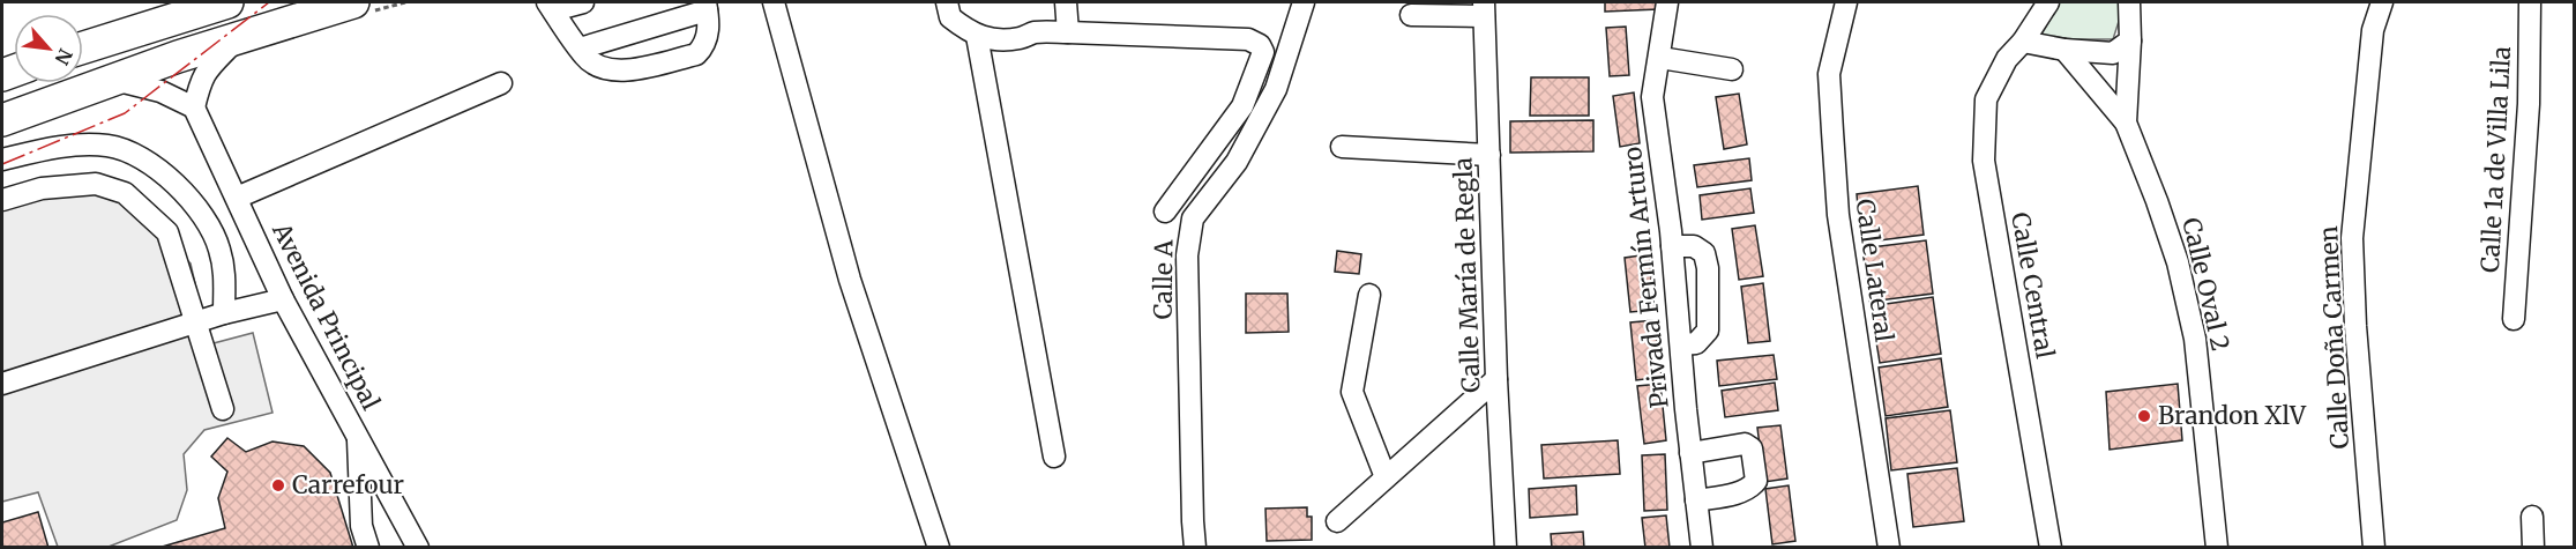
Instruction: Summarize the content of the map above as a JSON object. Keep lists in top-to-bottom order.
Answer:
{
  "streets": {
    "street": [
      "Calle 1a de Villa Lila",
      "Calle Lateral",
      "Calle María de Regla",
      "Privada Fermín Arturo",
      "Calle A",
      "Calle Oval 2",
      "Calle Central",
      "Avenida Principal",
      "Calle Doña Carmen"
    ]
  },
  "places": ["Brandon XlV", "Carrefour"],
  "north": "bottom right"
}
